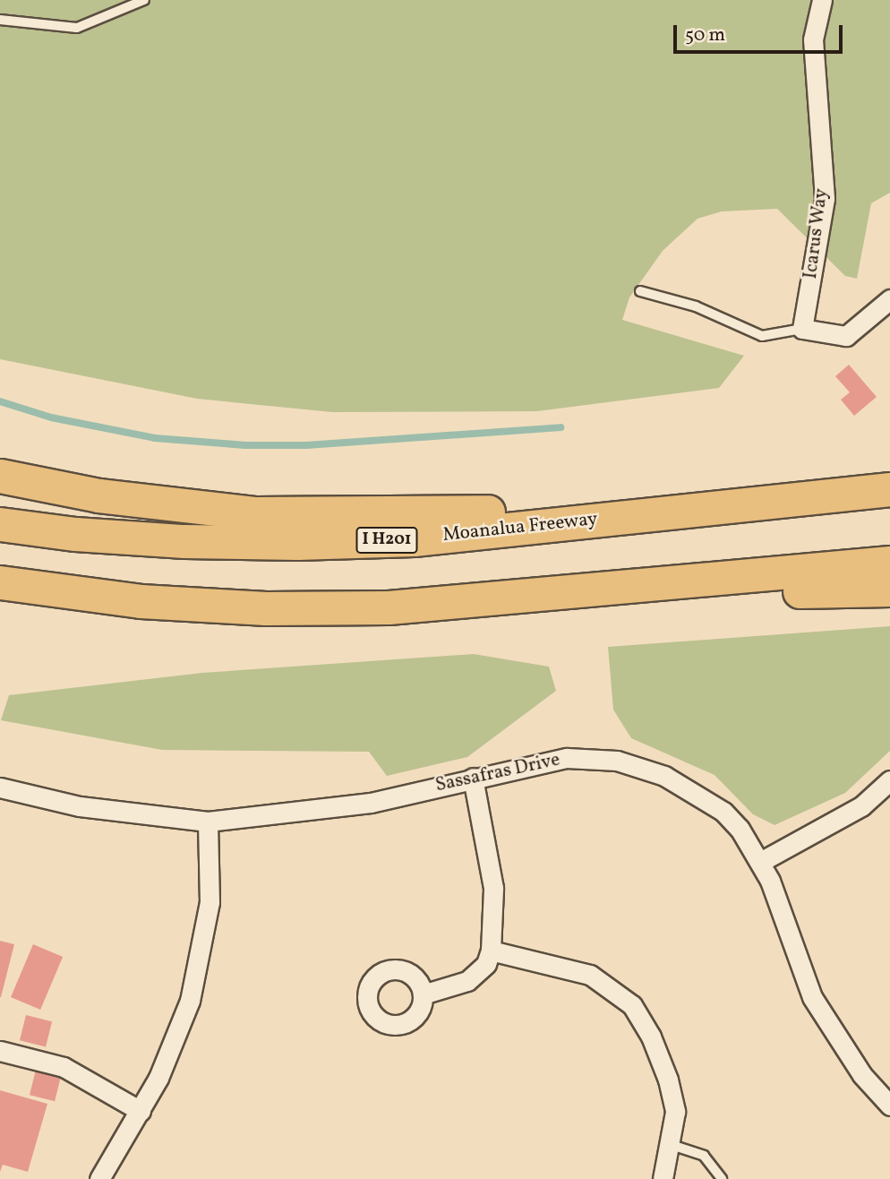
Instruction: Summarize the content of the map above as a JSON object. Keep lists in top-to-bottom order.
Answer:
{
  "streets": {
    "highway": ["Moanalua Freeway", "I H201"],
    "street": ["Icarus Way", "Sassafras Drive"]
  },
  "scale_bar": "50 m"
}
